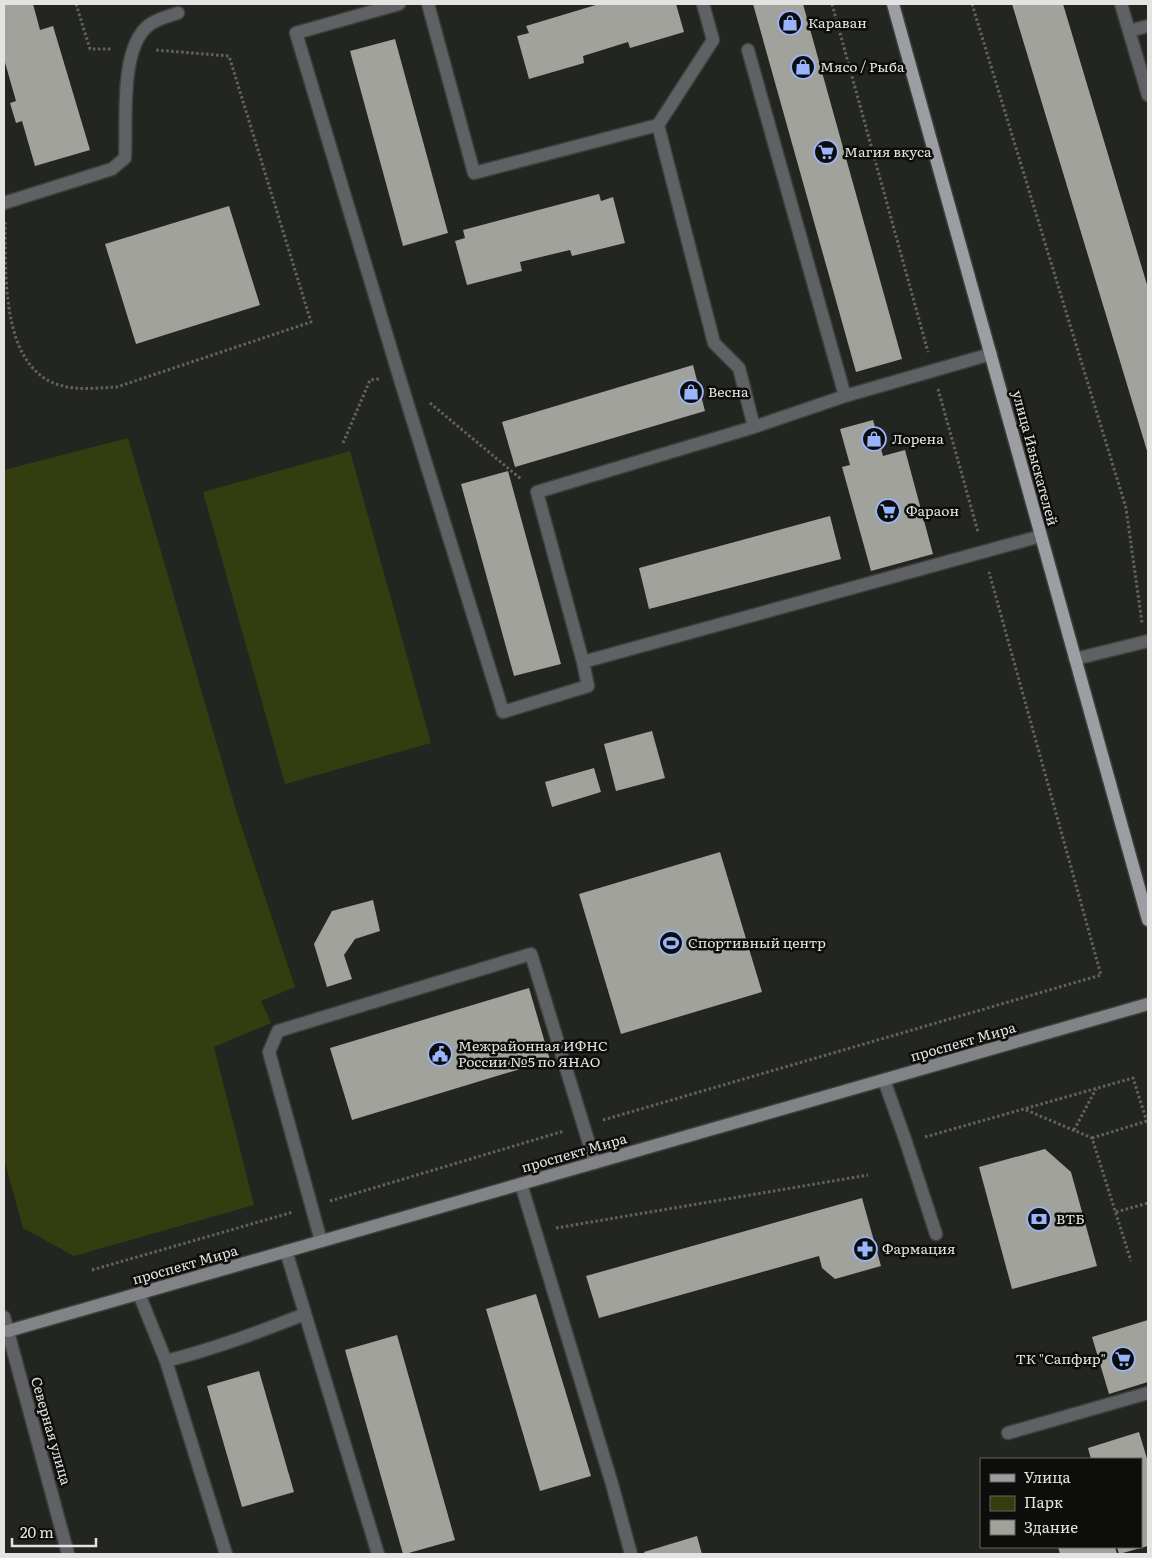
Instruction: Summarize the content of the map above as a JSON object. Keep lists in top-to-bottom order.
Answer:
{
  "streets": {
    "main road": ["улица Изыскателей"],
    "street": ["проспект Мира", "Северная улица"]
  },
  "crossings": [
    ["проспект Мира", "Северная улица"]
  ],
  "places": {
    "shop": [
      "Караван",
      "Мясо / Рыба",
      "Весна",
      "Лорена"
    ],
    "supermarket": ["Магия вкуса", "Фараон", "ТК \"Сапфир\""],
    "sports": ["Спортивный центр"],
    "public building": ["Межрайонная ИФНС России №5 по ЯНАО"],
    "bank": ["ВТБ"],
    "pharmacy": ["Фармация"]
  },
  "legend": ["Улица", "Парк", "Здание"],
  "scale_bar": "20 m"
}
